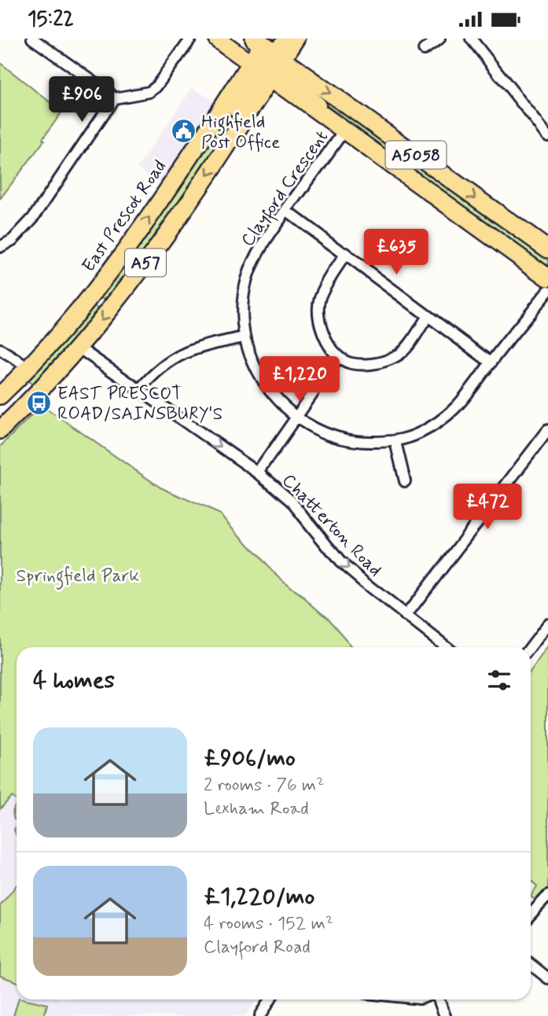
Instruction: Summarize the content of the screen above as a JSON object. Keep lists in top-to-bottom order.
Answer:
{
  "streets": {
    "highway": ["A5058", "East Prescot Road", "A57"],
    "street": ["Clayford Crescent", "Chatterton Road"]
  },
  "crossings": [
    ["A5058", "Clayford Crescent"],
    ["A5058", "East Prescot Road"],
    ["A5058", "A57"],
    ["East Prescot Road", "A57"],
    ["A57", "Chatterton Road"]
  ],
  "one_way": ["Chatterton Road"],
  "parks": ["Springfield Park"],
  "places": {
    "public building": ["Highfield Post Office"],
    "bus stop": ["EAST PRESCOT ROAD/SAINSBURY'S"]
  },
  "page": {
    "status": "15:22",
    "price": [
      "£906",
      "£635",
      "£1,220",
      "£472"
    ],
    "heading": "4 homes",
    "list": [
      {
        "name": "£906/mo",
        "note": "2 rooms · 76 m² · Lexham Road"
      },
      {
        "name": "£1,220/mo",
        "note": "4 rooms · 152 m² · Clayford Road"
      }
    ]
  }
}
